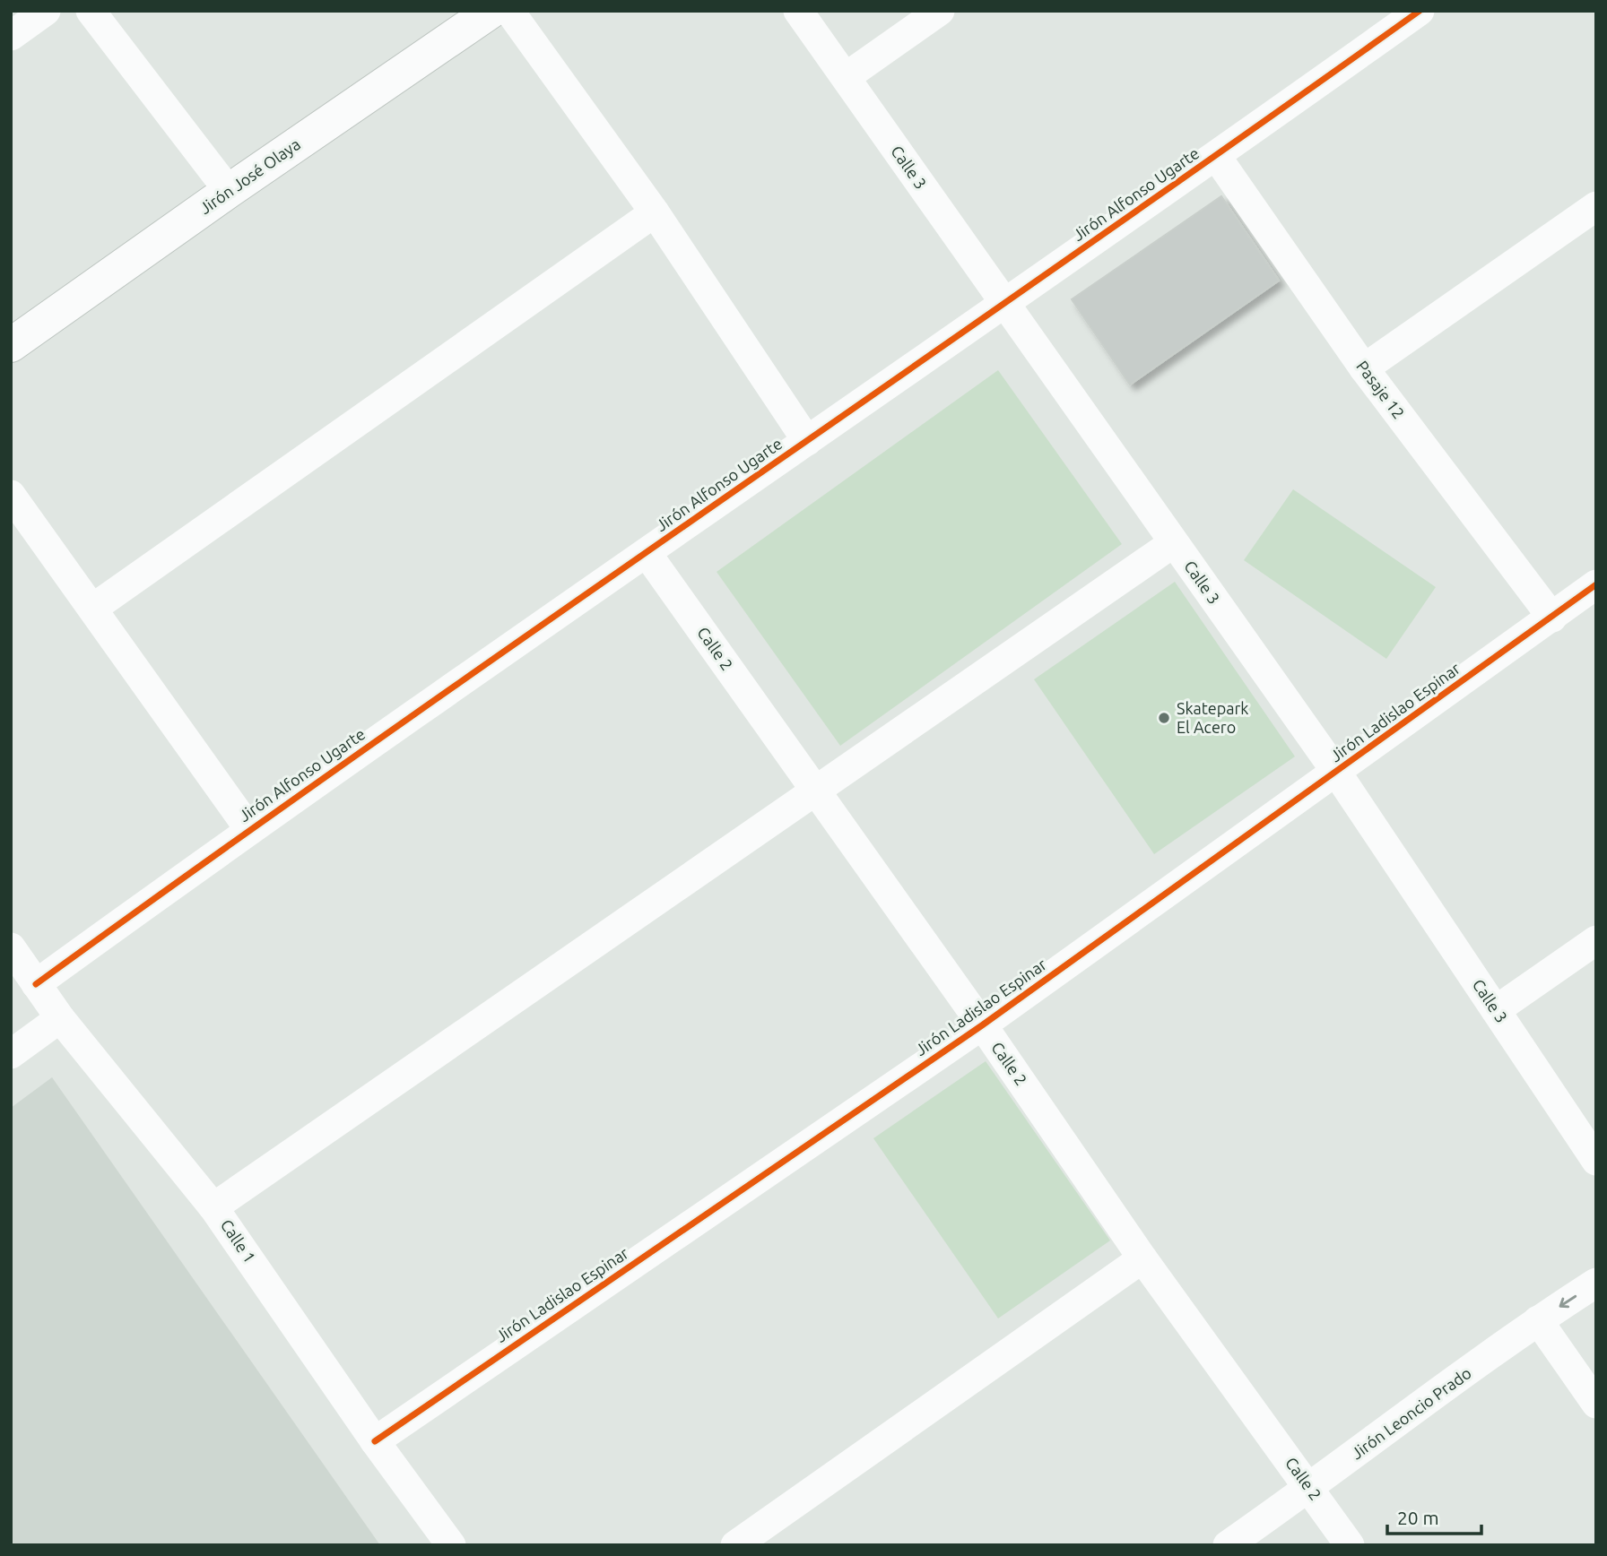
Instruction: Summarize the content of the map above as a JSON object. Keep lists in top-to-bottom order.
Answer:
{
  "streets": {
    "street": [
      "Calle 3",
      "Jirón José Olaya",
      "Jirón Alfonso Ugarte",
      "Pasaje 12",
      "Calle 2",
      "Jirón Ladislao Espinar",
      "Calle 1",
      "Jirón Leoncio Prado"
    ]
  },
  "crossings": [
    ["Calle 3", "Jirón Alfonso Ugarte"],
    ["Calle 3", "Jirón Ladislao Espinar"],
    ["Jirón Alfonso Ugarte", "Pasaje 12"],
    ["Jirón Alfonso Ugarte", "Calle 2"],
    ["Jirón Alfonso Ugarte", "Calle 1"],
    ["Pasaje 12", "Jirón Ladislao Espinar"],
    ["Calle 2", "Jirón Ladislao Espinar"],
    ["Calle 2", "Jirón Leoncio Prado"],
    ["Jirón Ladislao Espinar", "Calle 1"]
  ],
  "places": ["Skatepark El Acero"],
  "scale_bar": "20 m"
}
